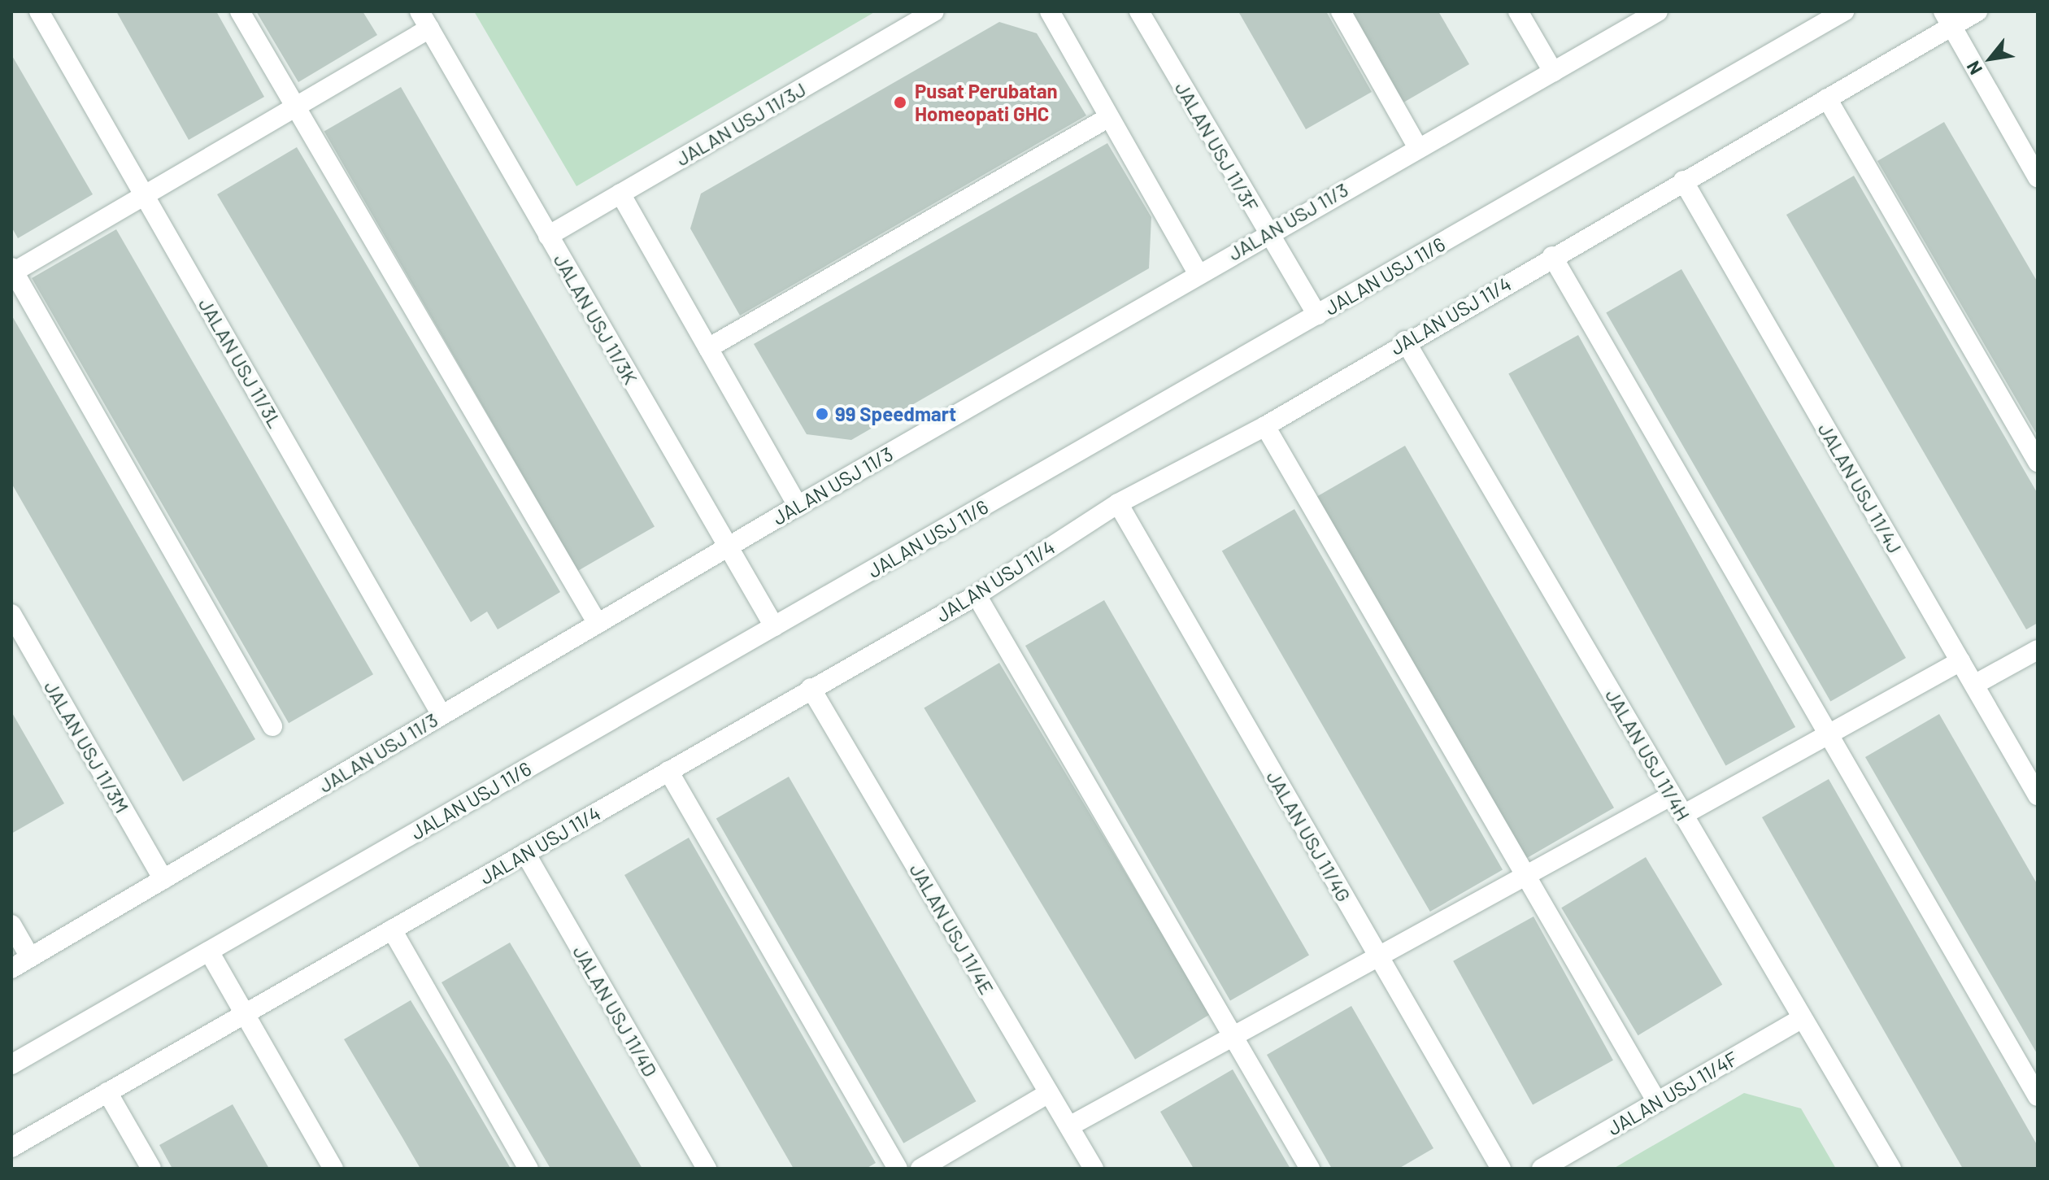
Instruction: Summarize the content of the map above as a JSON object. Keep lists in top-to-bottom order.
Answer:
{
  "streets": {
    "street": [
      "JALAN USJ 11/3J",
      "JALAN USJ 11/3F",
      "JALAN USJ 11/3",
      "JALAN USJ 11/6",
      "JALAN USJ 11/4",
      "JALAN USJ 11/3K",
      "JALAN USJ 11/3L",
      "JALAN USJ 11/4J",
      "JALAN USJ 11/3M",
      "JALAN USJ 11/4H",
      "JALAN USJ 11/4G",
      "JALAN USJ 11/4E",
      "JALAN USJ 11/4D",
      "JALAN USJ 11/4F"
    ]
  },
  "crossings": [
    ["JALAN USJ 11/3J", "JALAN USJ 11/3K"],
    ["JALAN USJ 11/3F", "JALAN USJ 11/3"],
    ["JALAN USJ 11/3F", "JALAN USJ 11/6"],
    ["JALAN USJ 11/3", "JALAN USJ 11/3K"],
    ["JALAN USJ 11/3", "JALAN USJ 11/3L"],
    ["JALAN USJ 11/3", "JALAN USJ 11/3M"],
    ["JALAN USJ 11/6", "JALAN USJ 11/3K"],
    ["JALAN USJ 11/4", "JALAN USJ 11/4J"],
    ["JALAN USJ 11/4", "JALAN USJ 11/4H"],
    ["JALAN USJ 11/4", "JALAN USJ 11/4G"],
    ["JALAN USJ 11/4", "JALAN USJ 11/4E"],
    ["JALAN USJ 11/4", "JALAN USJ 11/4D"],
    ["JALAN USJ 11/4H", "JALAN USJ 11/4F"]
  ],
  "places": ["Pusat Perubatan Homeopati GHC", "99 Speedmart"],
  "north": "bottom left"
}
